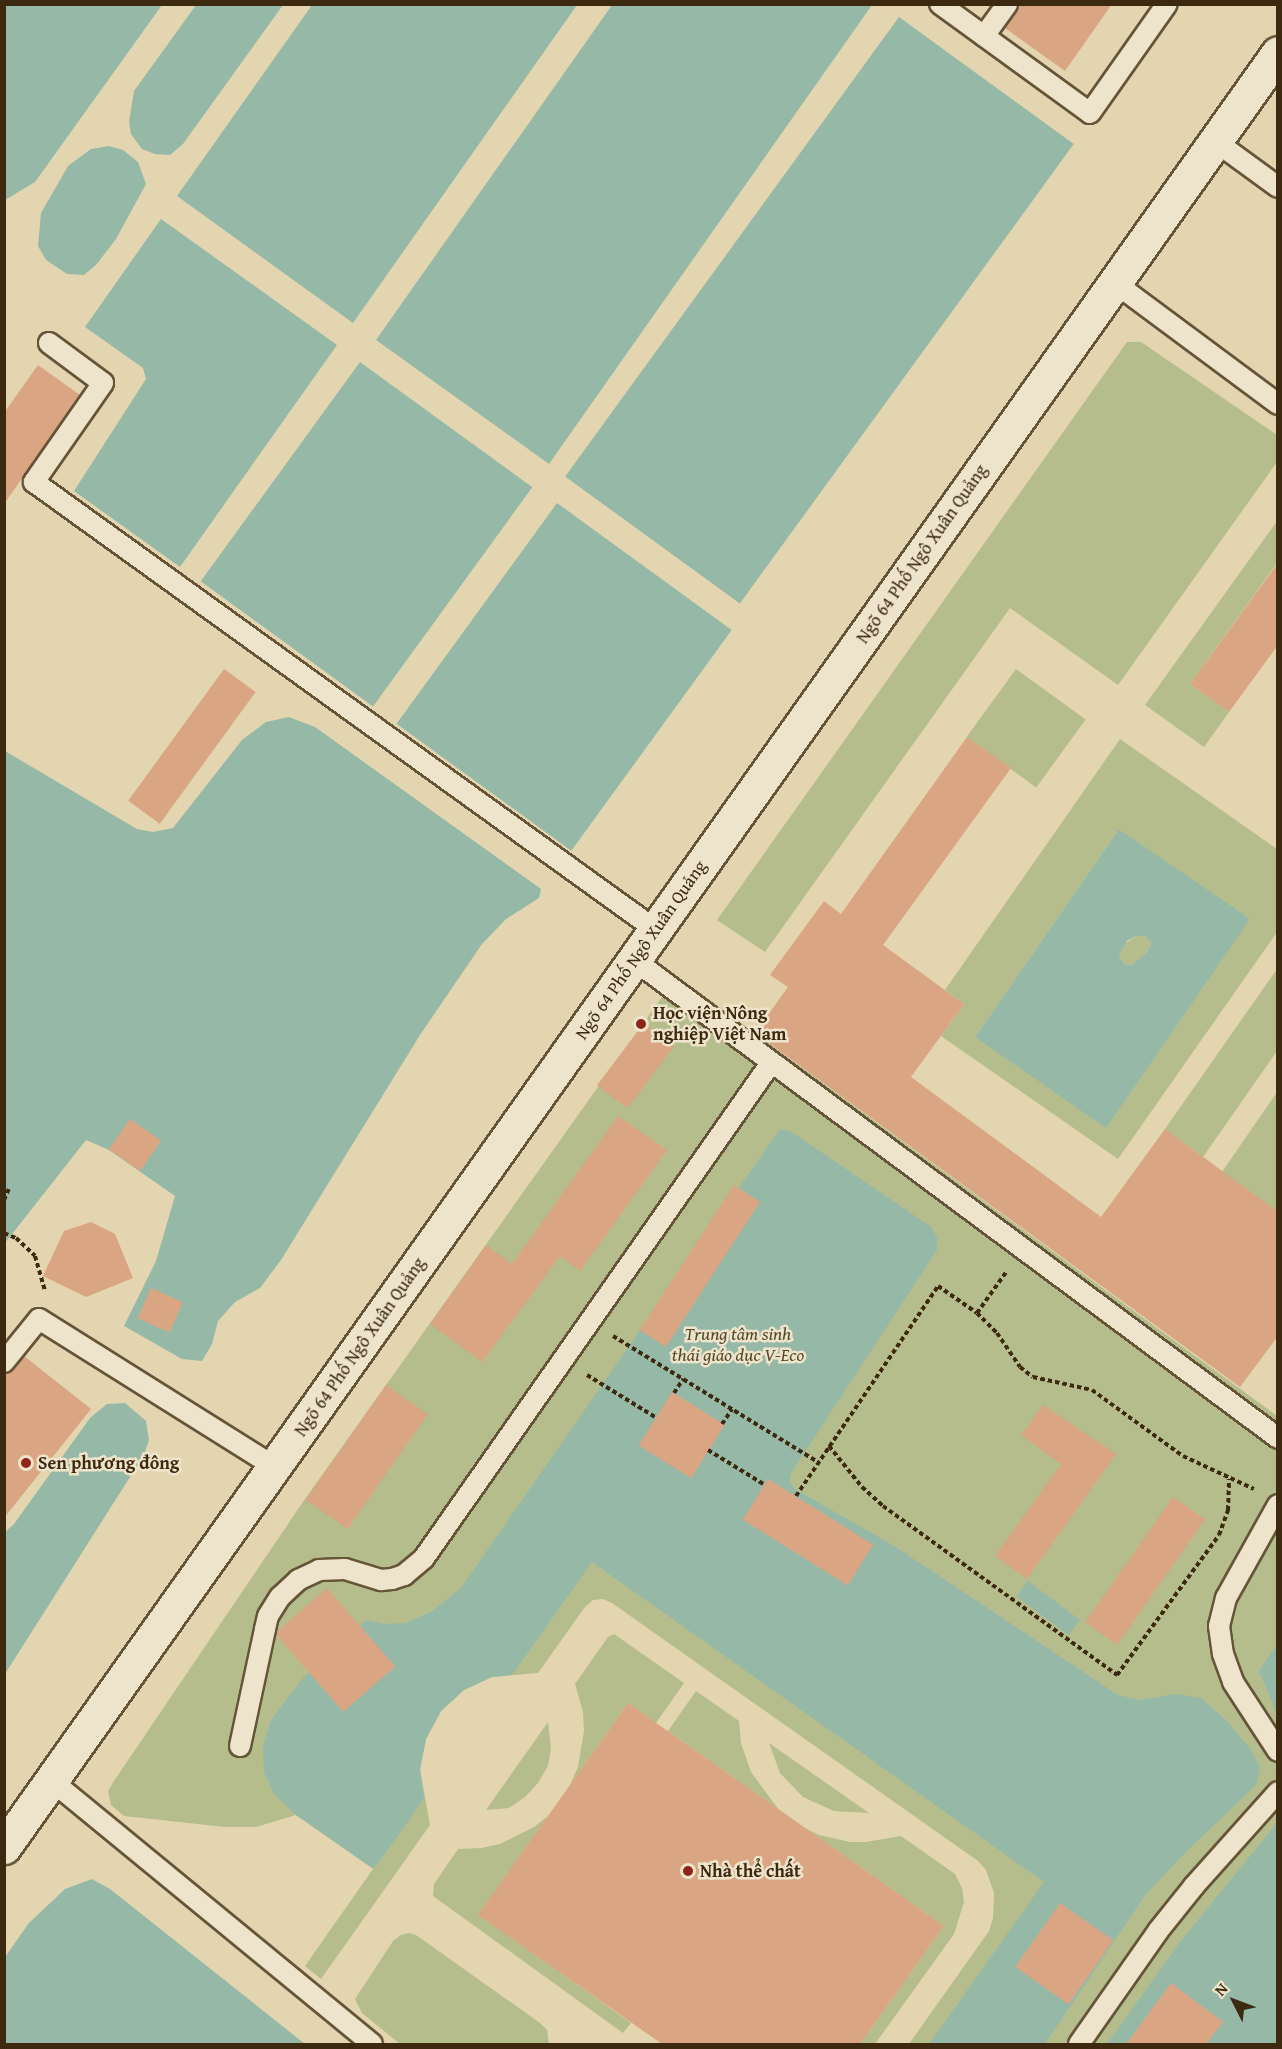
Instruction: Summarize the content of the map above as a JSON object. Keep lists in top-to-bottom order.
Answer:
{
  "streets": {
    "street": ["Ngõ 64 Phố Ngô Xuân Quảng"]
  },
  "parks": ["Trung tâm sinh thái giáo dục V-Eco"],
  "places": ["Học viện Nông nghiệp Việt Nam", "Sen phương đông", "Nhà thể chất"],
  "north": "top left"
}
